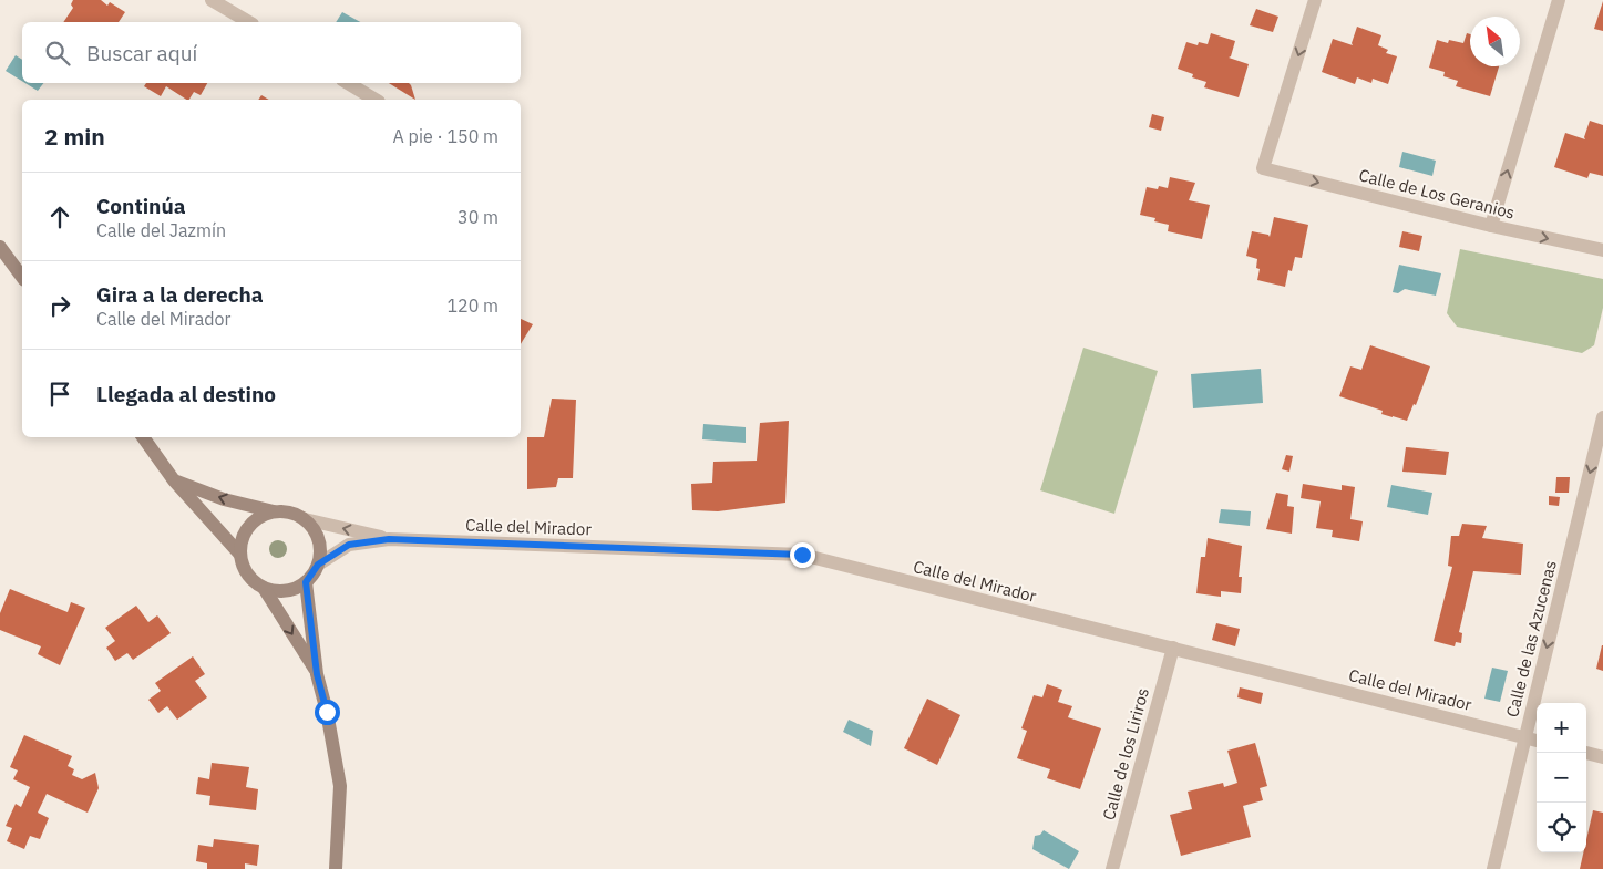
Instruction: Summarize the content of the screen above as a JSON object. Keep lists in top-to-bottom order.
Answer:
{
  "streets": {
    "street": [
      "Calle de Los Geranios",
      "Calle del Mirador",
      "Calle de las Azucenas",
      "Calle de los Liriros"
    ]
  },
  "crossings": [
    ["Calle del Mirador", "Calle de las Azucenas"],
    ["Calle del Mirador", "Calle de los Liriros"]
  ],
  "one_way": ["Calle de las Azucenas"],
  "north": "top left",
  "page": {
    "search": "Buscar aquí",
    "heading": ["2 min", "A pie · 150 m"],
    "list": [
      ["Continúa", "Calle del Jazmín", "30 m"],
      ["Gira a la derecha", "Calle del Mirador", "120 m"],
      "Llegada al destino"
    ],
    "map_buttons": ["+", "−"]
  }
}
